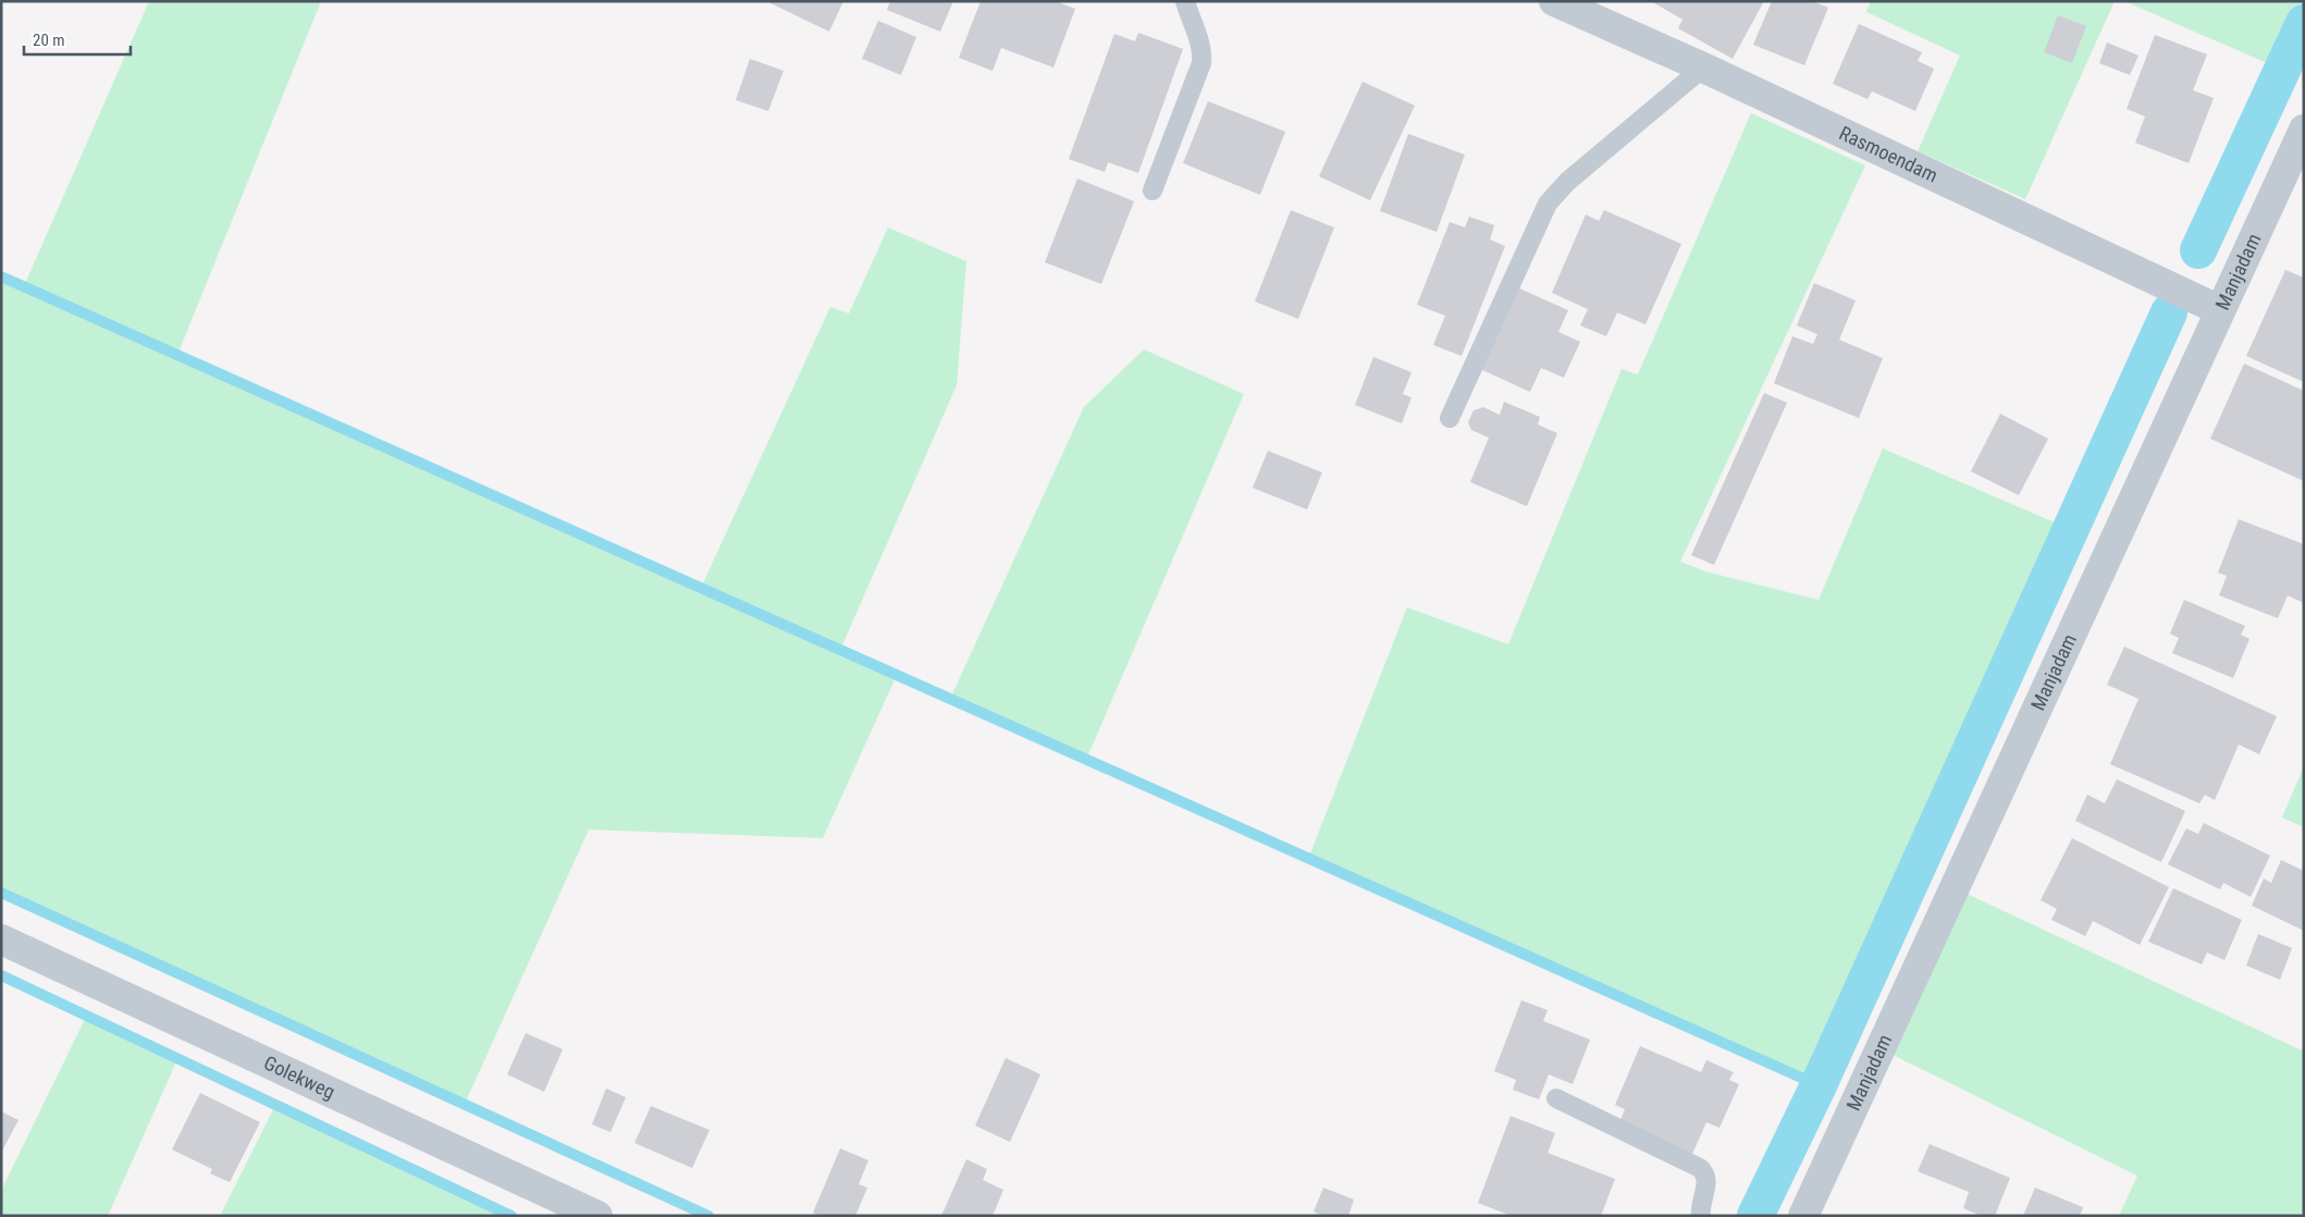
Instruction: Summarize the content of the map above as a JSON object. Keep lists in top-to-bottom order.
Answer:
{
  "streets": {
    "street": ["Rasmoendam", "Manjadam", "Golekweg"]
  },
  "crossings": [
    ["Rasmoendam", "Manjadam"]
  ],
  "scale_bar": "20 m"
}
